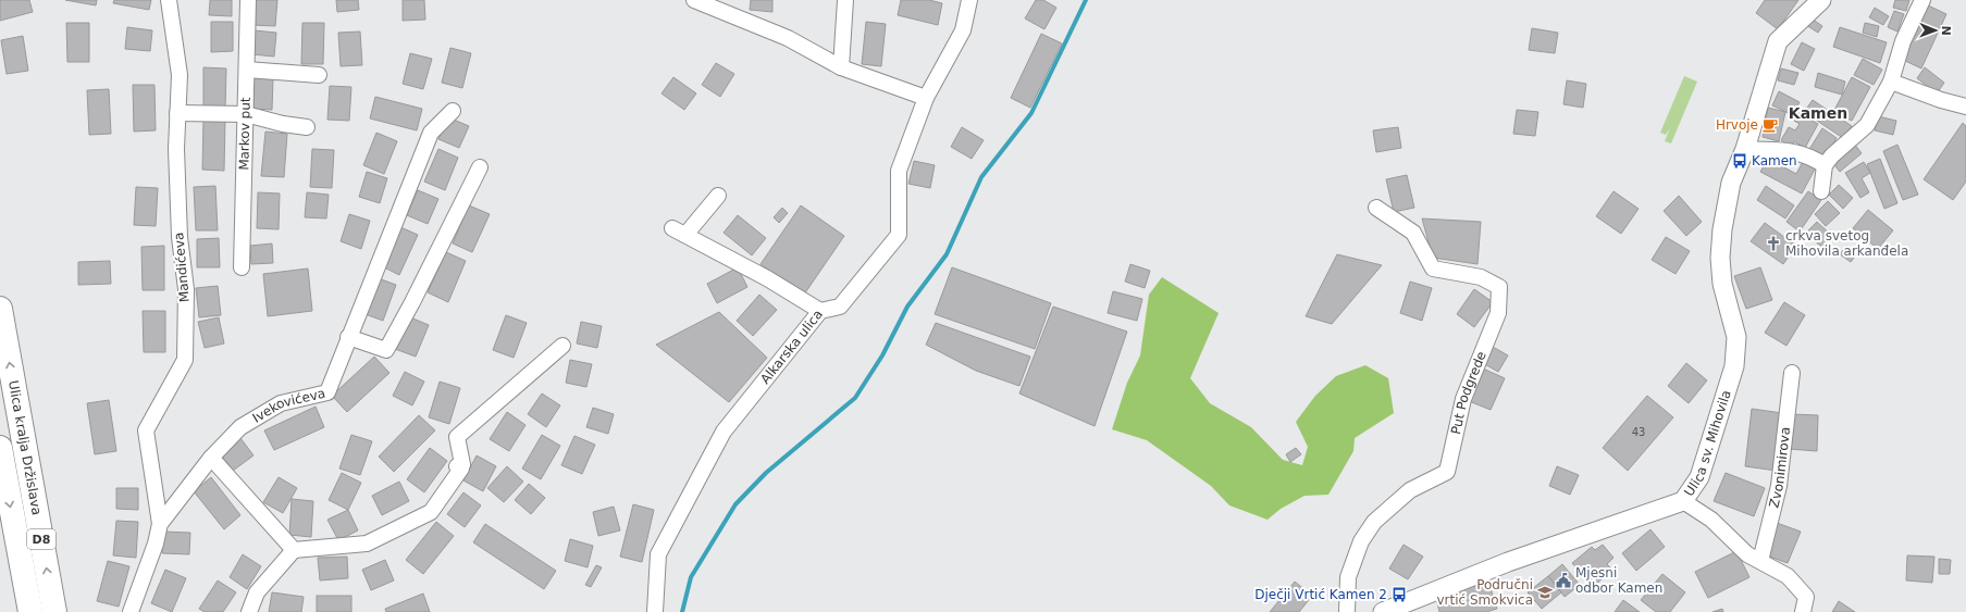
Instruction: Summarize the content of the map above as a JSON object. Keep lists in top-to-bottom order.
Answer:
{
  "streets": {
    "highway": ["Ulica kralja Držislava", "D8"],
    "street": [
      "Markov put",
      "Mandićeva",
      "Alkarska ulica",
      "Put Podgrede",
      "Ivekovićeva",
      "Ulica sv. Mihovila",
      "Zvonimirova"
    ]
  },
  "crossings": [
    ["Mandićeva", "Ivekovićeva"]
  ],
  "districts": ["Kamen"],
  "places": {
    "cafe": ["Hrvoje"],
    "bus stop": ["Kamen", "Dječji Vrtić Kamen 2"],
    "church": ["crkva svetog Mihovila arkanđela"],
    "public building": ["Mjesni odbor Kamen"],
    "school or university": ["Područni vrtić Smokvica"]
  },
  "house_numbers": ["43"],
  "north": "right"
}
